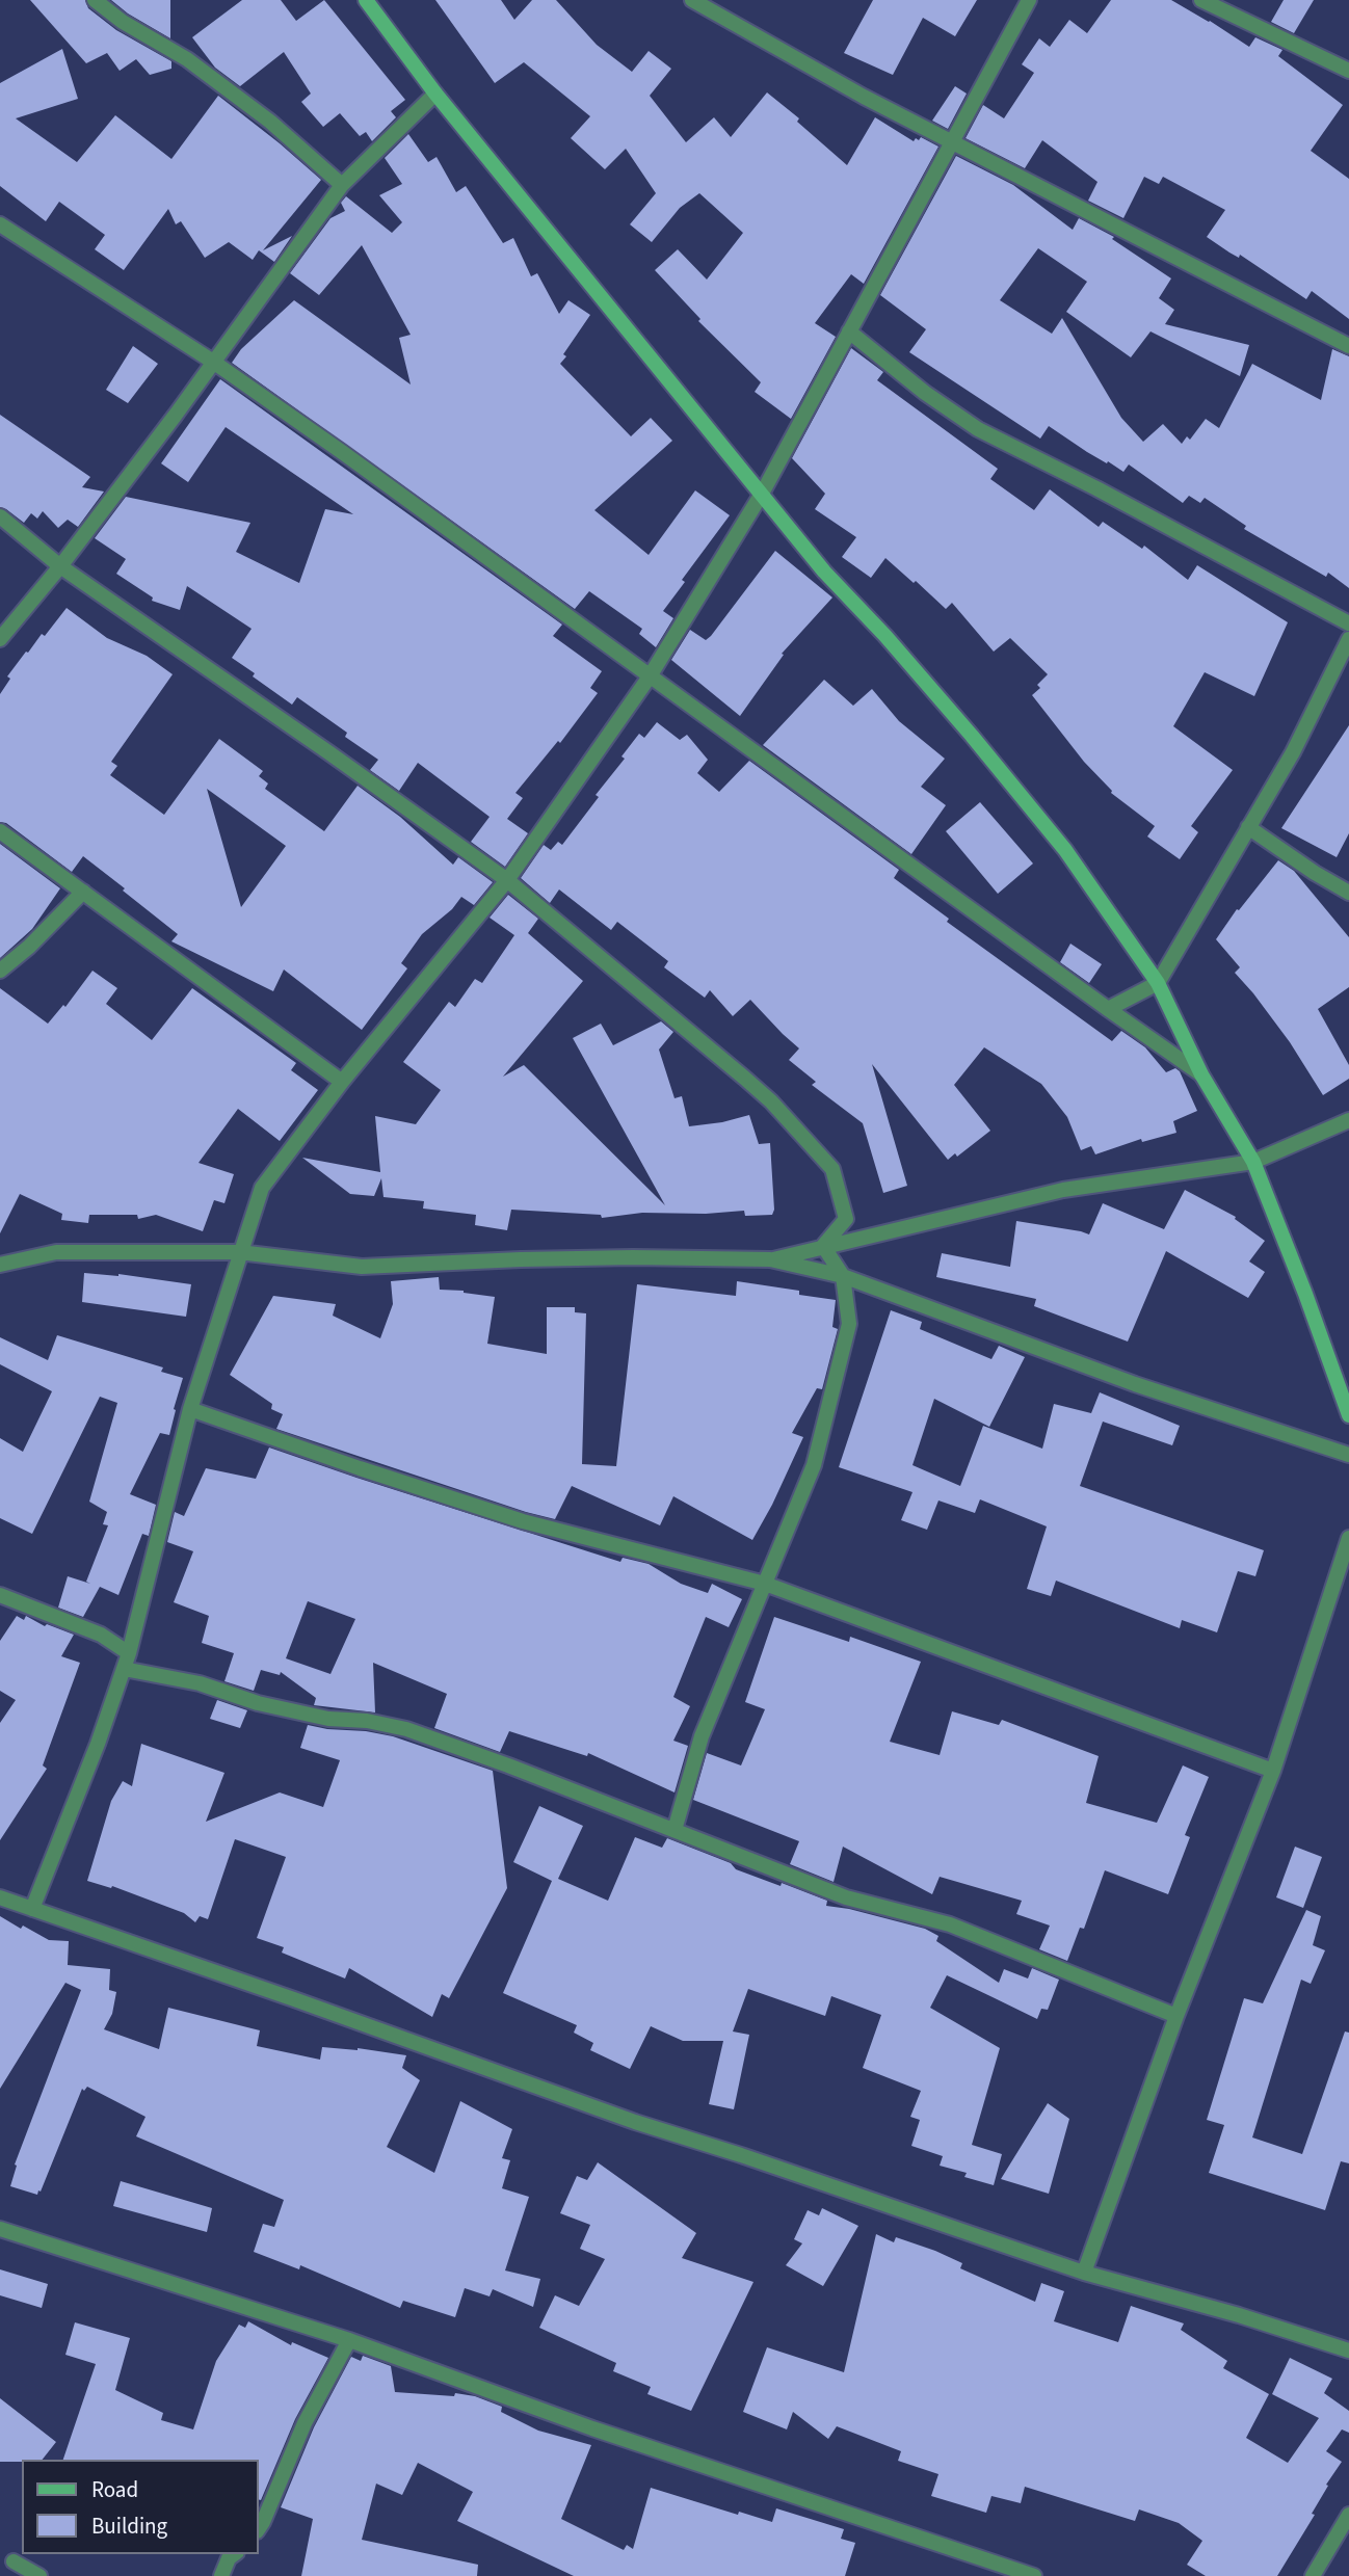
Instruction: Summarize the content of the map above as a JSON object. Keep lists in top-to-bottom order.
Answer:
{
  "legend": ["Road", "Building"]
}
